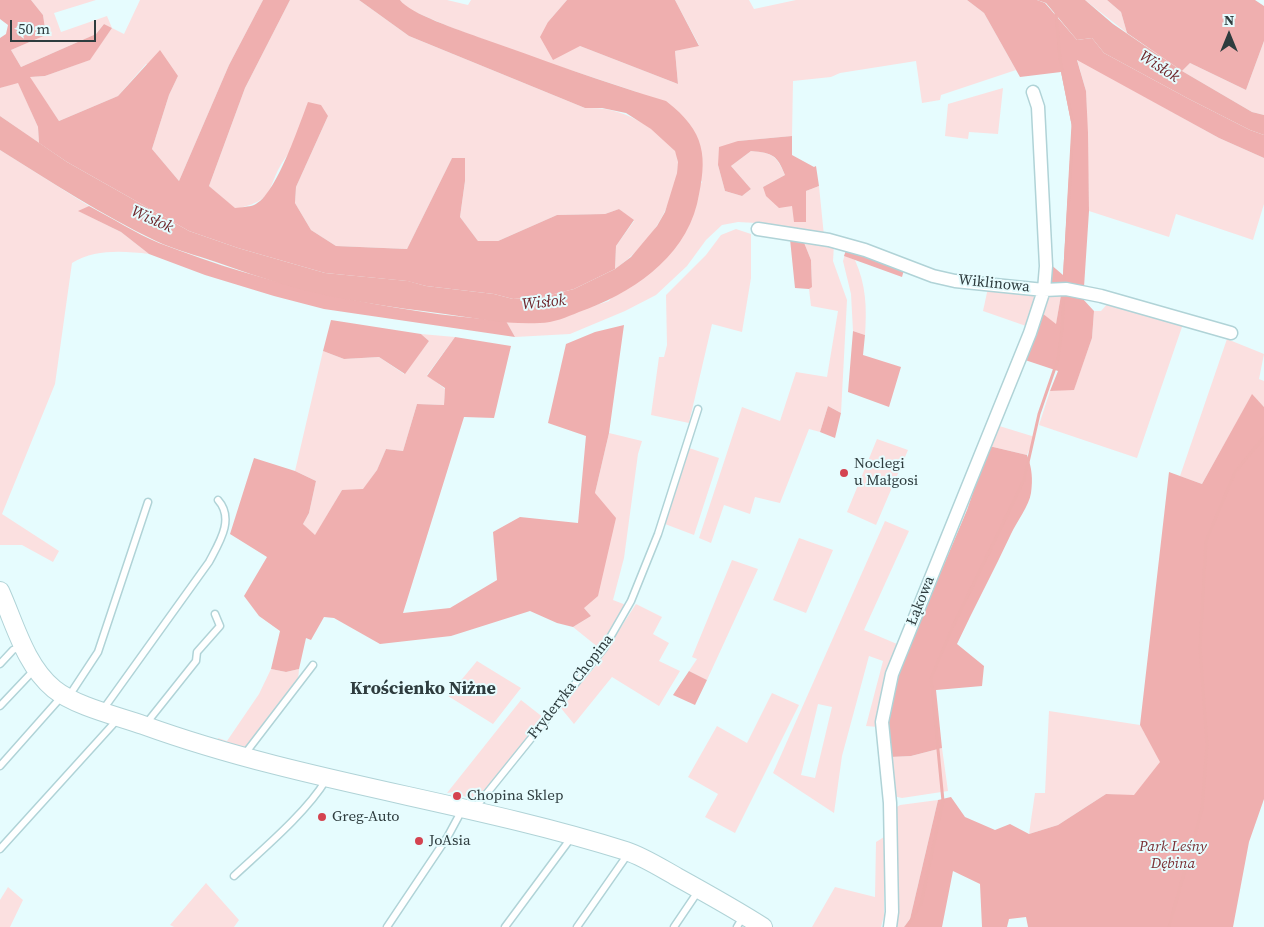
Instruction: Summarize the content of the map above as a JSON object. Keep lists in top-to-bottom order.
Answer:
{
  "streets": {
    "street": ["Wiklinowa", "Łąkowa"],
    "lane": ["Fryderyka Chopina"]
  },
  "crossings": [
    ["Wiklinowa", "Łąkowa"]
  ],
  "districts": ["Krościenko Niżne"],
  "water": ["Wisłok"],
  "parks": ["Park Leśny Dębina"],
  "places": [
    "Noclegi u Małgosi",
    "Chopina Sklep",
    "Greg-Auto",
    "JoAsia"
  ],
  "scale_bar": "50 m",
  "north": "top"
}
